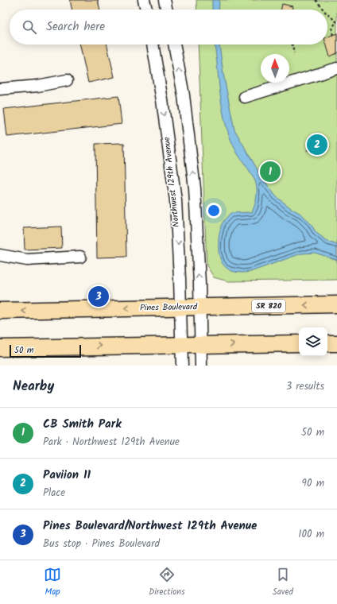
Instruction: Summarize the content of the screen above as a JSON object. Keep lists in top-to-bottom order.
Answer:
{
  "streets": {
    "highway": ["SR 820", "Pines Boulevard"],
    "street": ["Northwest 129th Avenue"]
  },
  "crossings": [
    ["Northwest 129th Avenue", "Pines Boulevard"]
  ],
  "scale_bar": "50 m",
  "north": "top",
  "page": {
    "search": "Search here",
    "pins": ["2", "1", "3"],
    "scale": "50 m",
    "heading": ["Nearby", "3 results"],
    "list": [
      {
        "mark": "1",
        "name": "CB Smith Park",
        "note": "Park · Northwest 129th Avenue",
        "value": "50 m"
      },
      {
        "mark": "2",
        "name": "Paviion 11",
        "note": "Place",
        "value": "90 m"
      },
      {
        "mark": "3",
        "name": "Pines Boulevard/Northwest 129th Avenue",
        "note": "Bus stop · Pines Boulevard",
        "value": "100 m"
      }
    ],
    "nav": ["Map", "Directions", "Saved"]
  }
}
